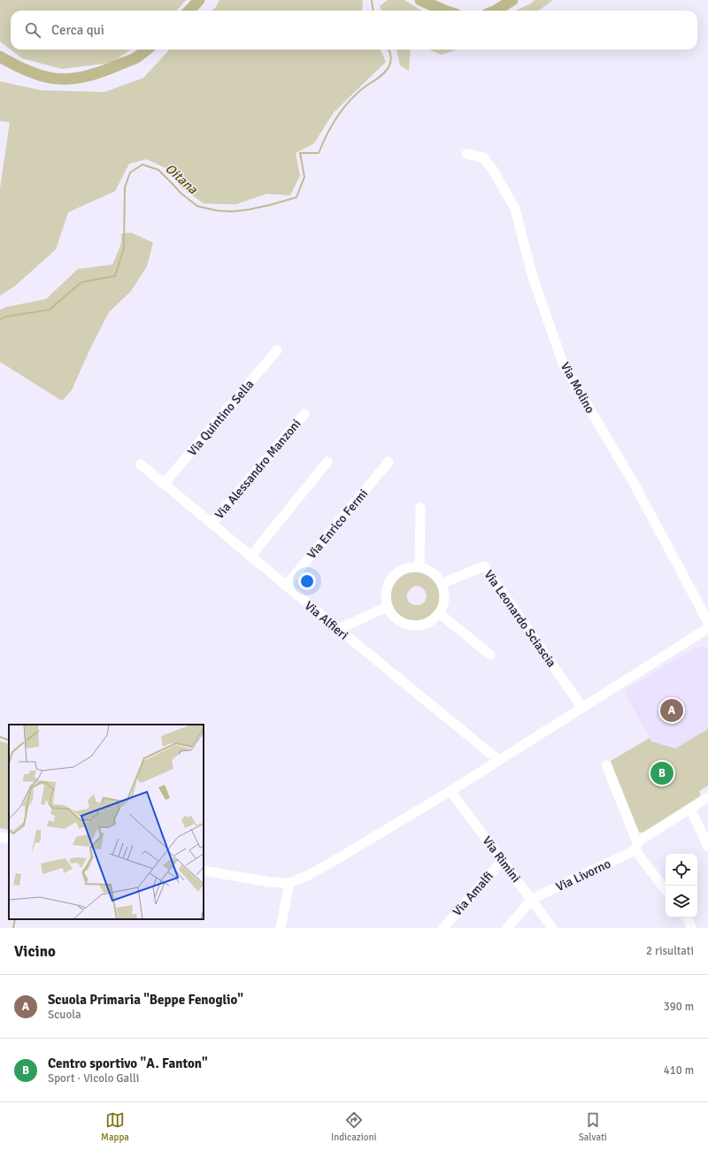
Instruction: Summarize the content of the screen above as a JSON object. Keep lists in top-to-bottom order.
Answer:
{
  "streets": {
    "street": [
      "Via Molino",
      "Via Quintino Sella",
      "Via Alessandro Manzoni",
      "Via Enrico Fermi",
      "Via Leonardo Sciascia",
      "Via Alfieri",
      "Via Rimini",
      "Via Livorno",
      "Via Amalfi"
    ]
  },
  "crossings": [
    ["Via Quintino Sella", "Via Alfieri"],
    ["Via Alessandro Manzoni", "Via Alfieri"],
    ["Via Enrico Fermi", "Via Alfieri"],
    ["Via Rimini", "Via Livorno"],
    ["Via Rimini", "Via Amalfi"]
  ],
  "water": ["Oitana"],
  "page": {
    "search": "Cerca qui",
    "pins": ["A", "B"],
    "heading": ["Vicino", "2 risultati"],
    "list": [
      {
        "mark": "A",
        "name": "Scuola Primaria \"Beppe Fenoglio\"",
        "note": "Scuola",
        "value": "390 m"
      },
      {
        "mark": "B",
        "name": "Centro sportivo \"A. Fanton\"",
        "note": "Sport · Vicolo Galli",
        "value": "410 m"
      }
    ],
    "nav": ["Mappa", "Indicazioni", "Salvati"]
  }
}
